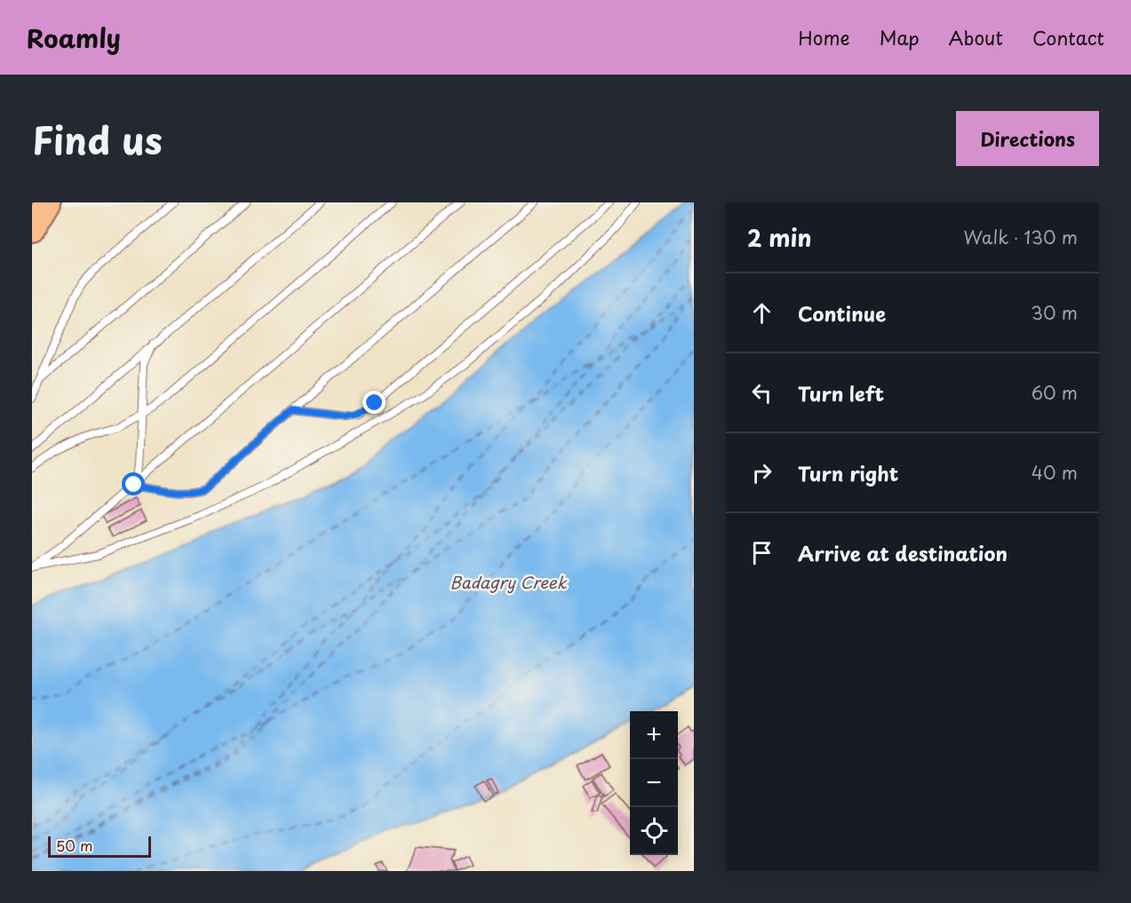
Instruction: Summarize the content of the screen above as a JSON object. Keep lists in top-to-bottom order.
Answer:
{
  "water": ["Badagry Creek"],
  "scale_bar": "50 m",
  "page": {
    "header": "Roamly",
    "nav": [
      "Home",
      "Map",
      "About",
      "Contact"
    ],
    "title": "Find us",
    "buttons": "Directions",
    "heading": ["2 min", "Walk · 130 m"],
    "list": [
      ["Continue", "30 m"],
      ["Turn left", "60 m"],
      ["Turn right", "40 m"],
      "Arrive at destination"
    ],
    "map_buttons": ["+", "−"],
    "scale": "50 m"
  }
}
